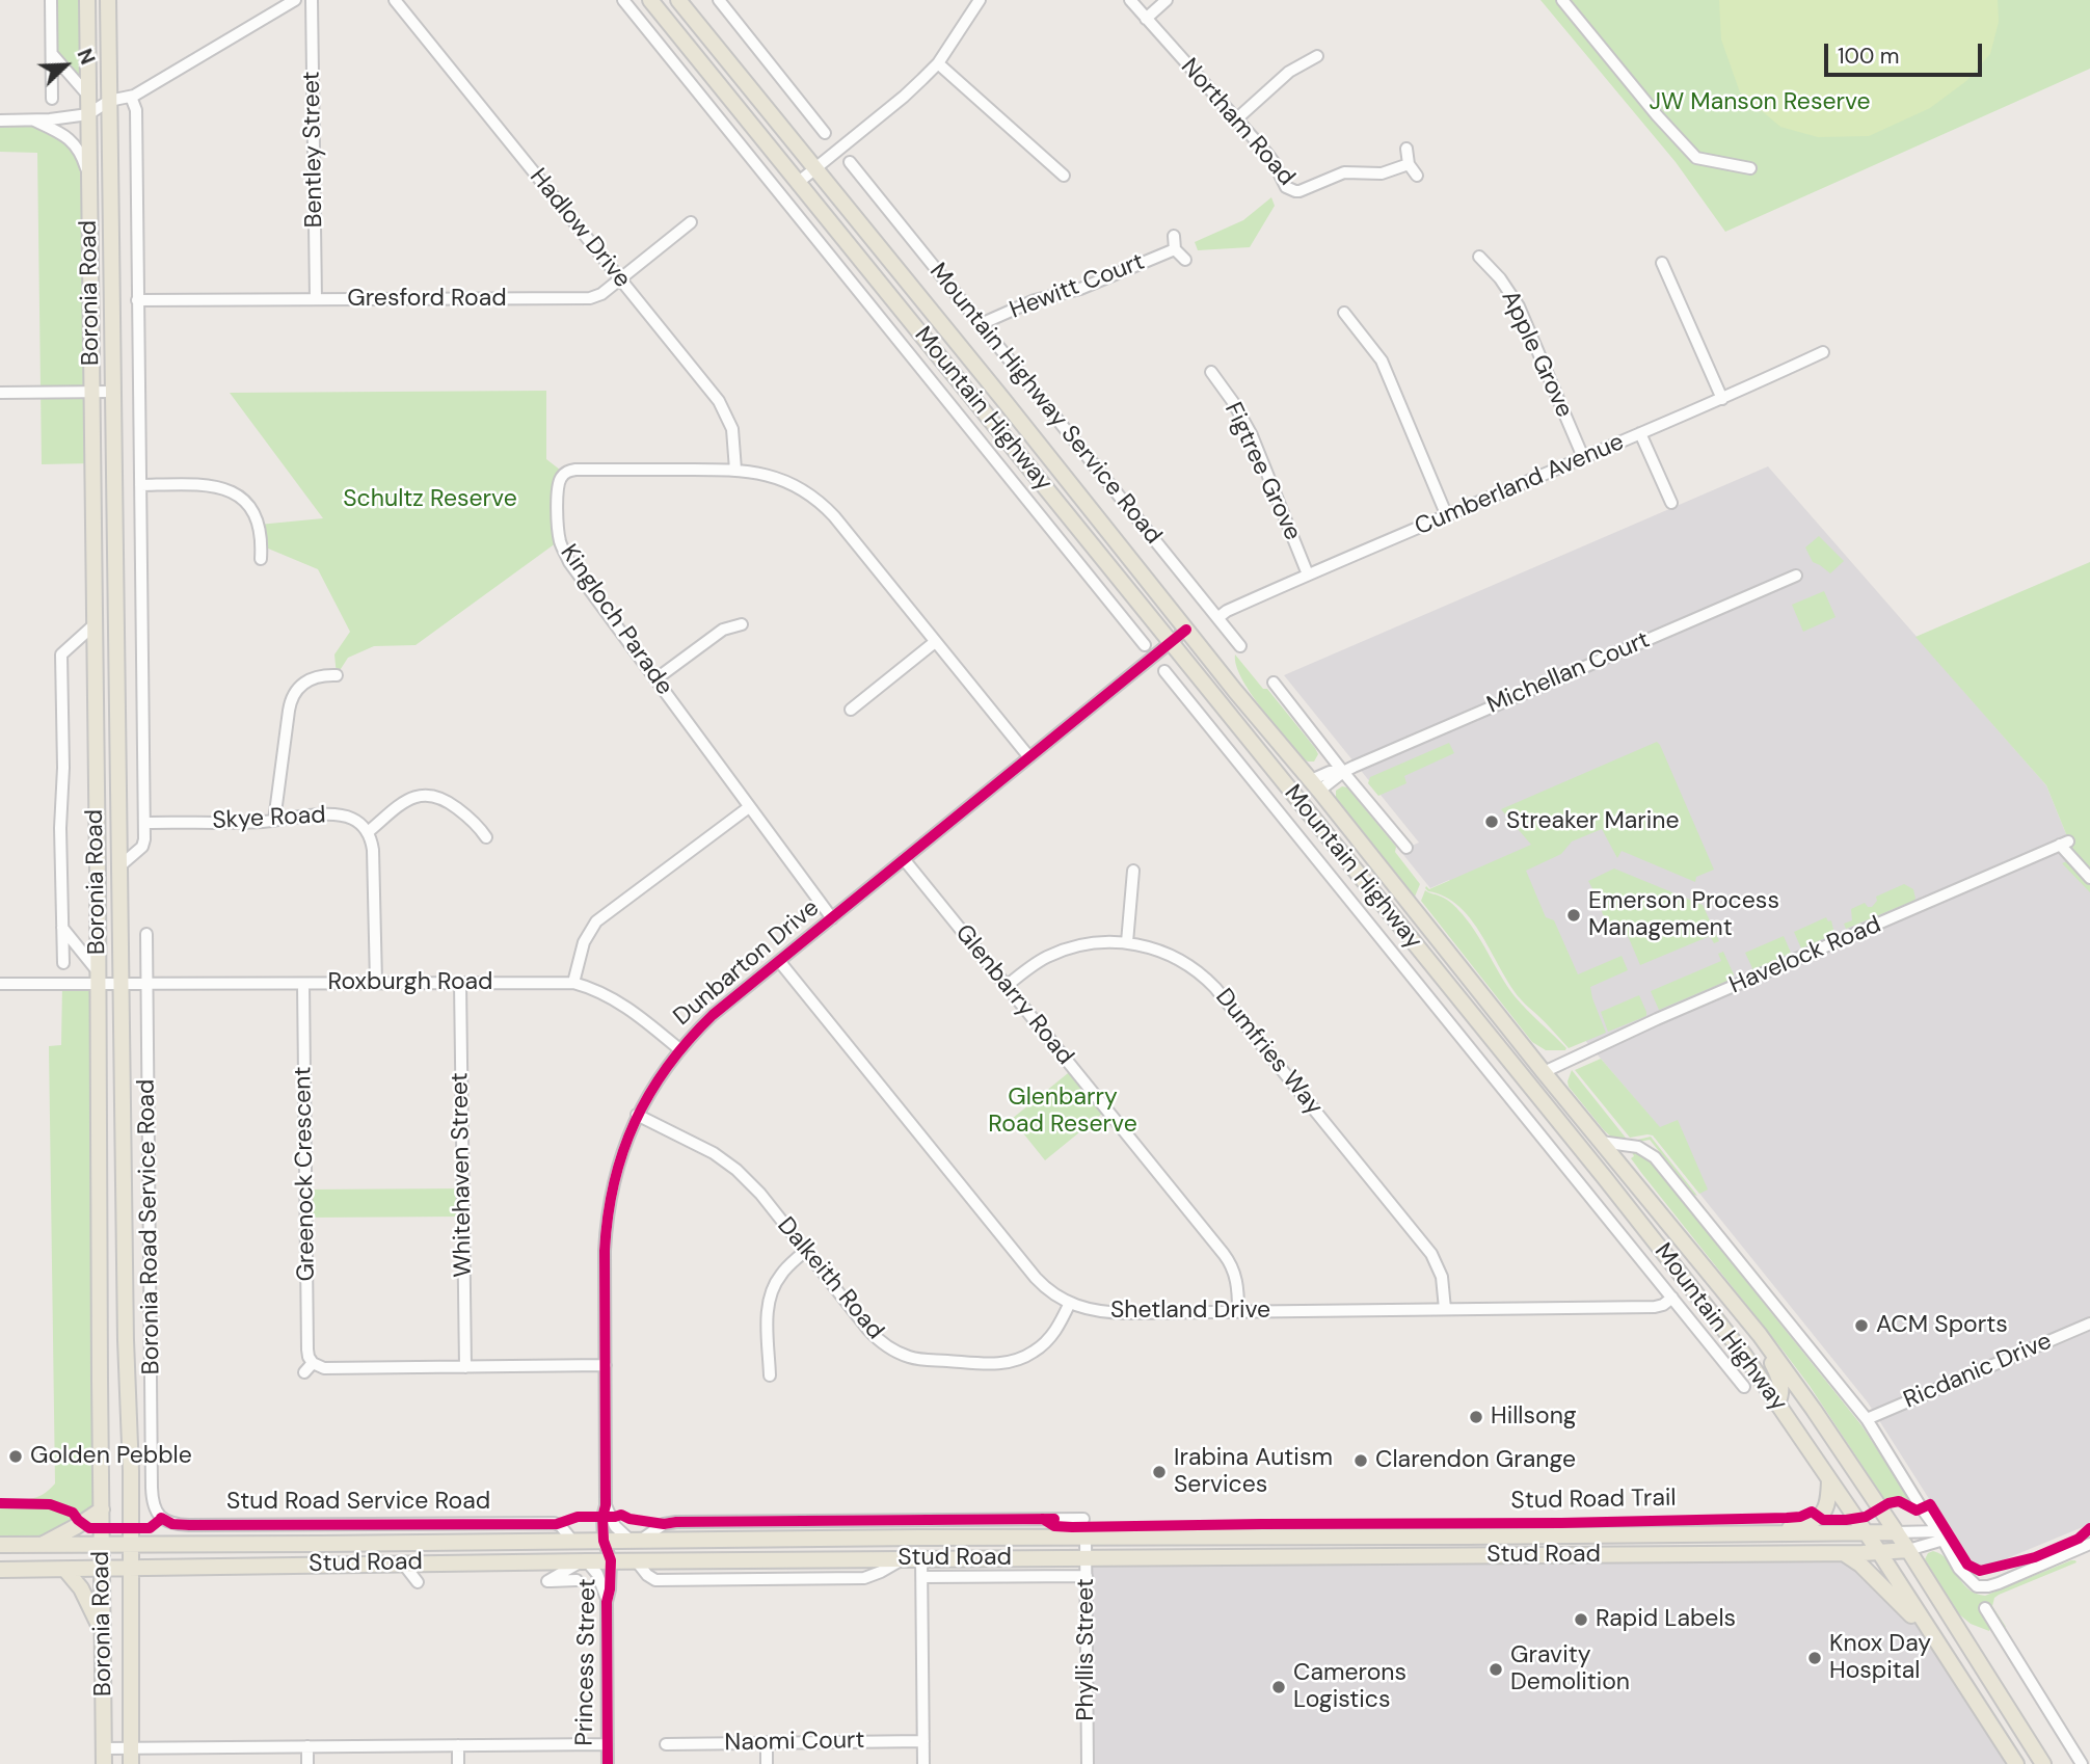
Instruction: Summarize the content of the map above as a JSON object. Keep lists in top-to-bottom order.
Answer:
{
  "streets": {
    "main road": ["Boronia Road", "Mountain Highway", "Stud Road"],
    "street": [
      "Northam Road",
      "Bentley Street",
      "Hadlow Drive",
      "Hewitt Court",
      "Gresford Road",
      "Apple Grove",
      "Mountain Highway Service Road",
      "Figtree Grove",
      "Cumberland Avenue",
      "Kingloch Parade",
      "Michellan Court",
      "Skye Road",
      "Havelock Road",
      "Dunbarton Drive",
      "Roxburgh Road",
      "Glenbarry Road",
      "Dumfries Way",
      "Greenock Crescent",
      "Whitehaven Street",
      "Boronia Road Service Road",
      "Dalkeith Road",
      "Shetland Drive",
      "Ricdanic Drive",
      "Stud Road Service Road",
      "Phyllis Street",
      "Princess Street",
      "Naomi Court"
    ],
    "cycle path": ["Stud Road Trail"]
  },
  "crossings": [
    ["Bentley Street", "Gresford Road"],
    ["Hadlow Drive", "Gresford Road"],
    ["Hadlow Drive", "Kingloch Parade"],
    ["Hewitt Court", "Mountain Highway Service Road"],
    ["Boronia Road", "Gresford Road"],
    ["Boronia Road", "Skye Road"],
    ["Boronia Road", "Roxburgh Road"],
    ["Boronia Road", "Stud Road"],
    ["Apple Grove", "Cumberland Avenue"],
    ["Mountain Highway Service Road", "Cumberland Avenue"],
    ["Mountain Highway", "Michellan Court"],
    ["Mountain Highway", "Havelock Road"],
    ["Mountain Highway", "Dunbarton Drive"],
    ["Mountain Highway", "Stud Road"],
    ["Figtree Grove", "Cumberland Avenue"],
    ["Kingloch Parade", "Dunbarton Drive"],
    ["Dunbarton Drive", "Roxburgh Road"],
    ["Dunbarton Drive", "Glenbarry Road"],
    ["Dunbarton Drive", "Dalkeith Road"],
    ["Dunbarton Drive", "Shetland Drive"],
    ["Dunbarton Drive", "Stud Road"],
    ["Dunbarton Drive", "Princess Street"],
    ["Roxburgh Road", "Greenock Crescent"],
    ["Roxburgh Road", "Whitehaven Street"],
    ["Roxburgh Road", "Boronia Road Service Road"],
    ["Glenbarry Road", "Dumfries Way"],
    ["Glenbarry Road", "Shetland Drive"],
    ["Dumfries Way", "Shetland Drive"],
    ["Boronia Road Service Road", "Stud Road Service Road"],
    ["Dalkeith Road", "Shetland Drive"],
    ["Stud Road Service Road", "Stud Road"],
    ["Stud Road", "Phyllis Street"],
    ["Stud Road", "Princess Street"]
  ],
  "parks": ["JW Manson Reserve", "Schultz Reserve", "Glenbarry Road Reserve"],
  "places": [
    "Streaker Marine",
    "Emerson Process Management",
    "ACM Sports",
    "Hillsong",
    "Golden Pebble",
    "Clarendon Grange",
    "Irabina Autism Services",
    "Rapid Labels",
    "Knox Day Hospital",
    "Gravity Demolition",
    "Camerons Logistics"
  ],
  "scale_bar": "100 m",
  "north": "top right"
}
